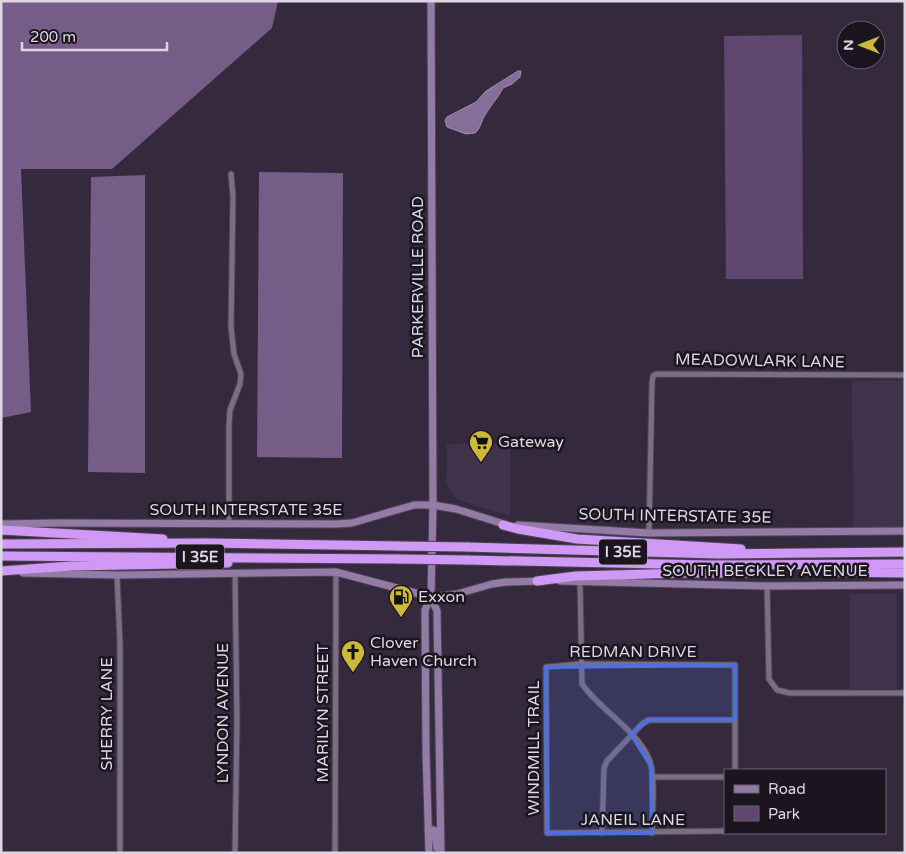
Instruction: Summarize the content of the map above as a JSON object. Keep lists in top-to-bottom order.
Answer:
{
  "streets": {
    "highway": ["I 35E"],
    "main road": ["PARKERVILLE ROAD", "SOUTH INTERSTATE 35E", "SOUTH BECKLEY AVENUE"],
    "street": [
      "MEADOWLARK LANE",
      "REDMAN DRIVE",
      "LYNDON AVENUE",
      "MARILYN STREET",
      "SHERRY LANE",
      "WINDMILL TRAIL",
      "JANEIL LANE"
    ]
  },
  "crossings": [
    ["PARKERVILLE ROAD", "SOUTH INTERSTATE 35E"],
    ["PARKERVILLE ROAD", "SOUTH BECKLEY AVENUE"],
    ["MEADOWLARK LANE", "SOUTH INTERSTATE 35E"],
    ["SOUTH BECKLEY AVENUE", "LYNDON AVENUE"],
    ["SOUTH BECKLEY AVENUE", "MARILYN STREET"],
    ["SOUTH BECKLEY AVENUE", "SHERRY LANE"],
    ["REDMAN DRIVE", "WINDMILL TRAIL"],
    ["WINDMILL TRAIL", "JANEIL LANE"]
  ],
  "places": {
    "supermarket": ["Gateway"],
    "fuel station": ["Exxon"],
    "church": ["Clover Haven Church"]
  },
  "legend": ["Road", "Park"],
  "scale_bar": "200 m",
  "north": "left"
}
